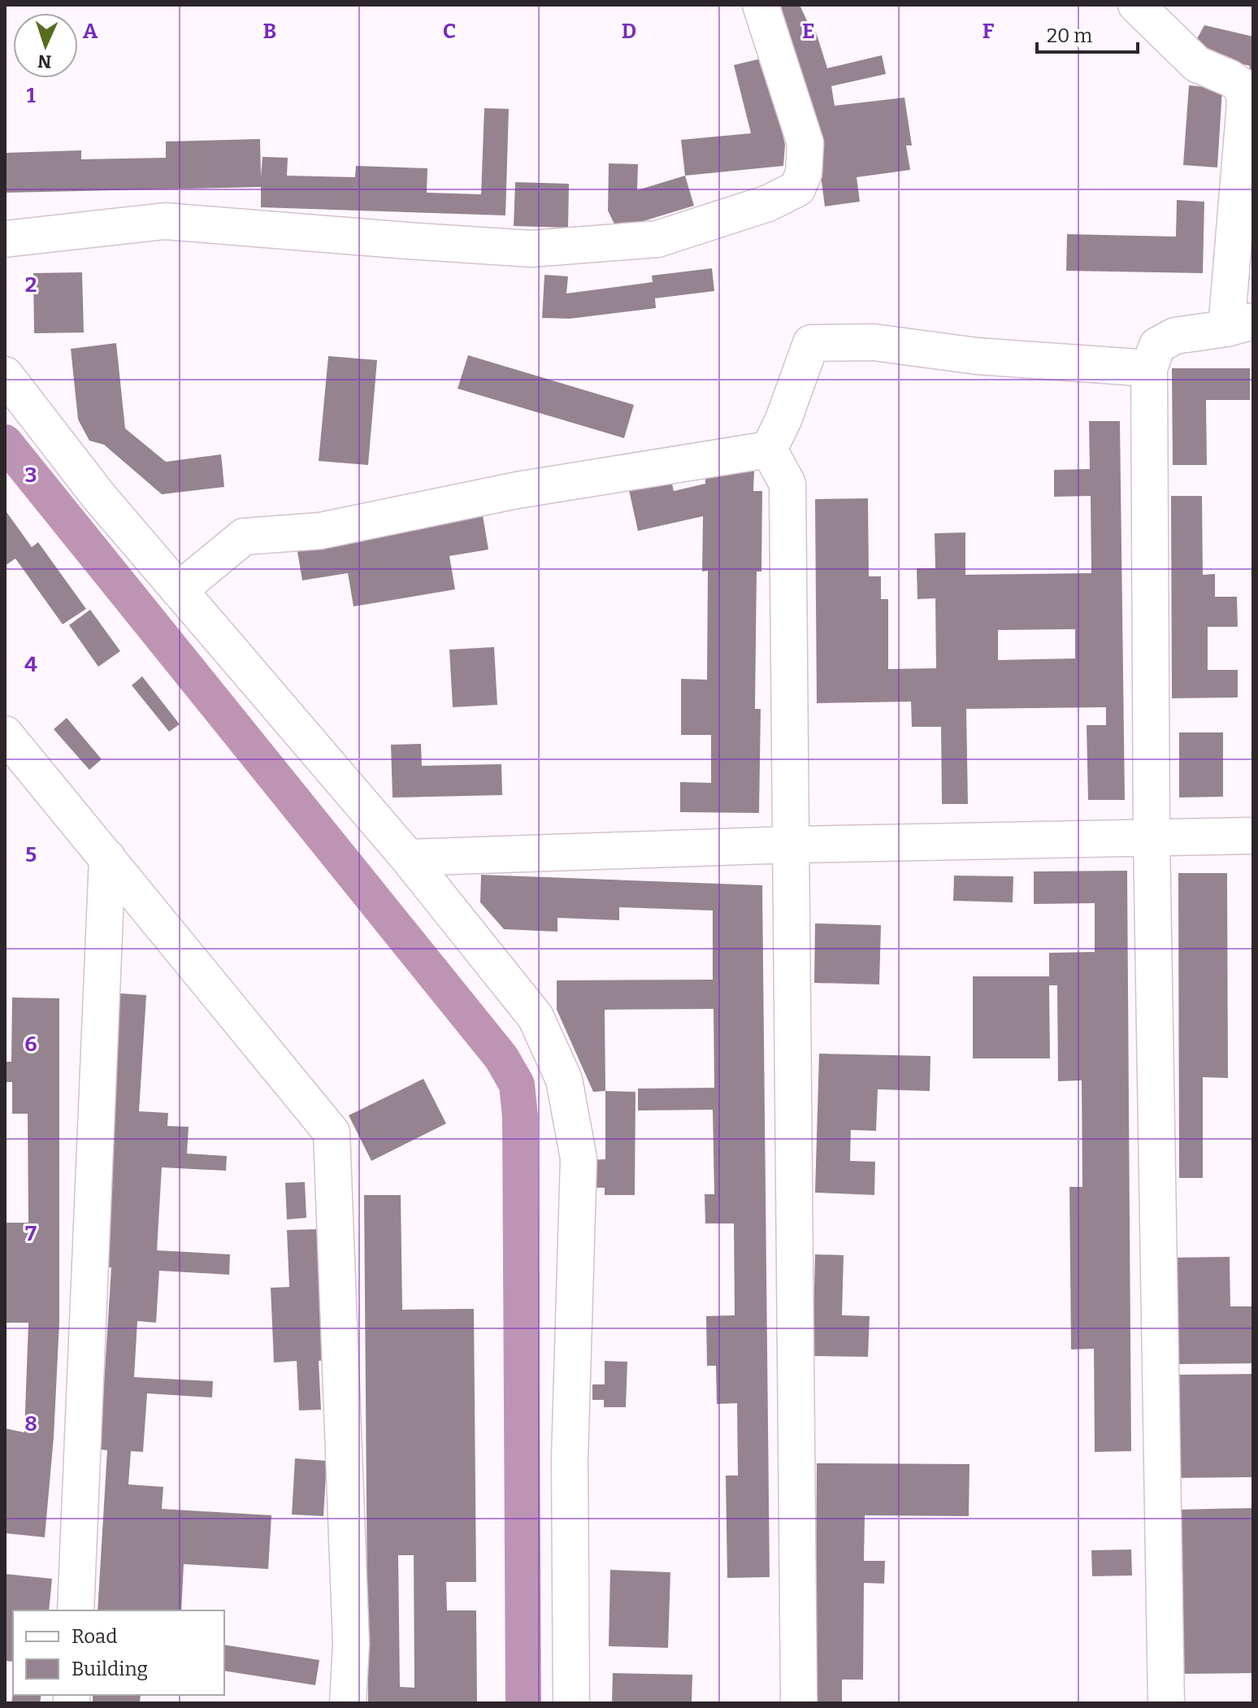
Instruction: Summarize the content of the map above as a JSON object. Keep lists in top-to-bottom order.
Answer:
{
  "legend": ["Road", "Building"],
  "scale_bar": "20 m",
  "north": "bottom",
  "grid": {
    "columns": [
      "A",
      "B",
      "C",
      "D",
      "E",
      "F"
    ],
    "rows": [
      "1",
      "2",
      "3",
      "4",
      "5",
      "6",
      "7",
      "8"
    ]
  }
}
